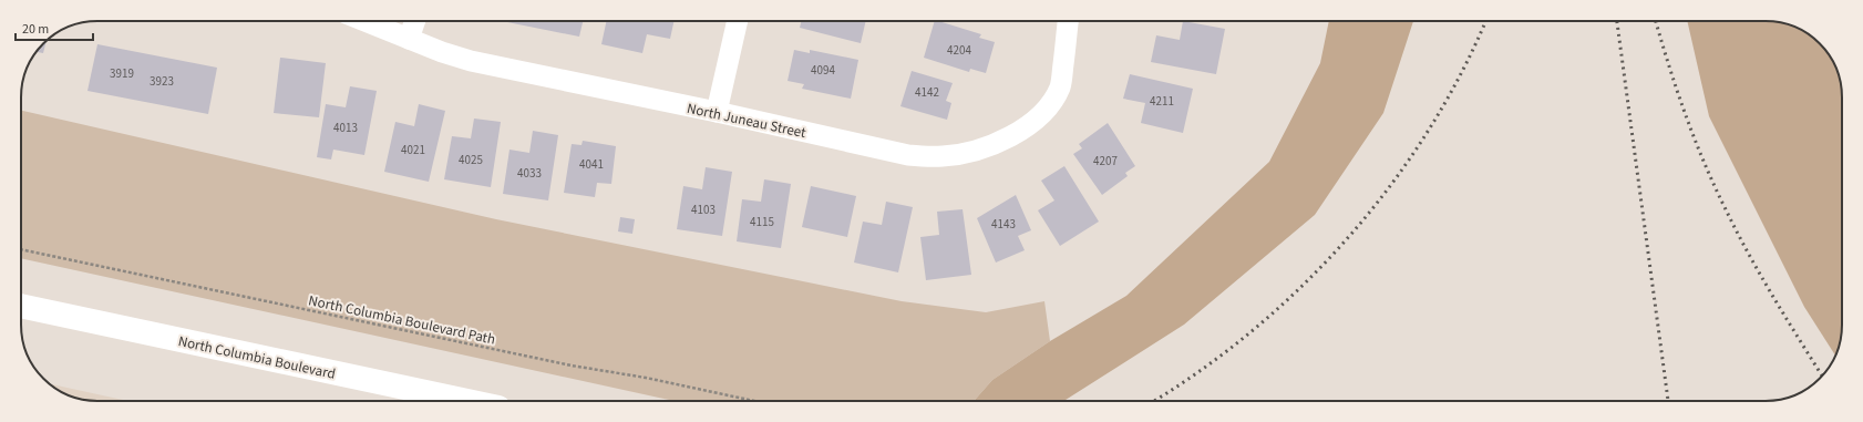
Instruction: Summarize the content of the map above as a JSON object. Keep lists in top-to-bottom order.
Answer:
{
  "streets": {
    "main road": ["North Columbia Boulevard"],
    "street": ["North Juneau Street"],
    "path": ["North Columbia Boulevard Path"]
  },
  "house_numbers": [
    "4204",
    "4094",
    "3919",
    "3923",
    "4142",
    "4211",
    "4013",
    "4021",
    "4025",
    "4207",
    "4041",
    "4033",
    "4103",
    "4115",
    "4143"
  ],
  "scale_bar": "20 m"
}
